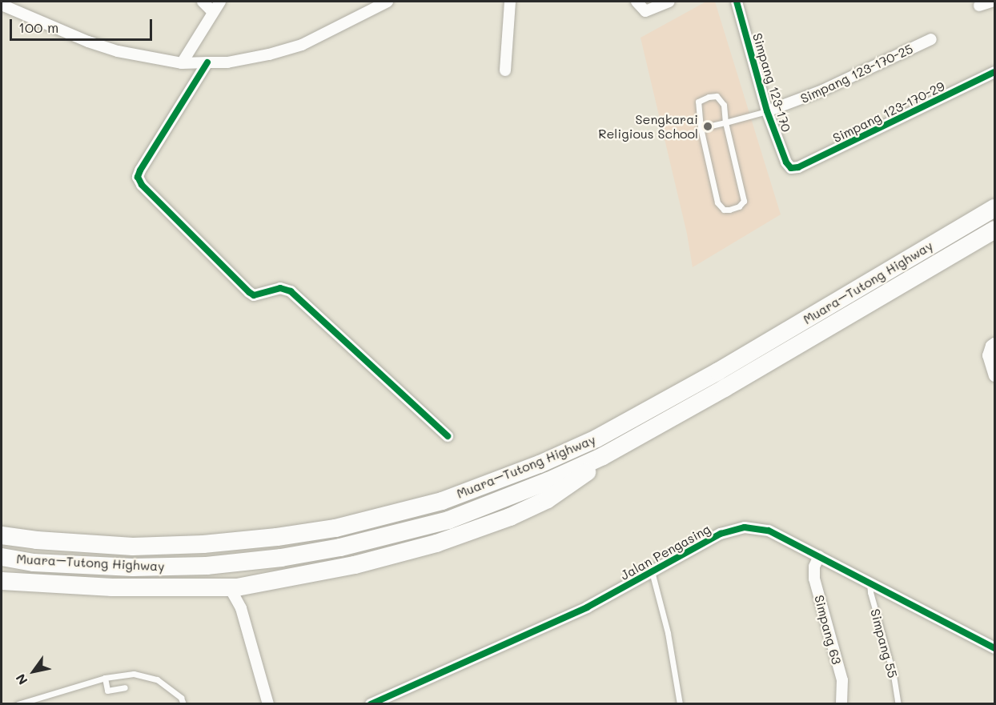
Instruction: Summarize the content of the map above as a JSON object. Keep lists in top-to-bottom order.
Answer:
{
  "streets": {
    "highway": ["Muara–Tutong Highway"],
    "street": [
      "Simpang 123-170-25",
      "Simpang 123-170",
      "Simpang 123-170-29",
      "Jalan Pengasing",
      "Simpang 63"
    ],
    "lane": ["Simpang 55"]
  },
  "crossings": [
    ["Simpang 123-170-25", "Simpang 123-170"],
    ["Simpang 123-170", "Simpang 123-170-29"],
    ["Jalan Pengasing", "Simpang 63"],
    ["Jalan Pengasing", "Simpang 55"]
  ],
  "places": ["Sengkarai Religious School"],
  "scale_bar": "100 m",
  "north": "bottom left"
}
